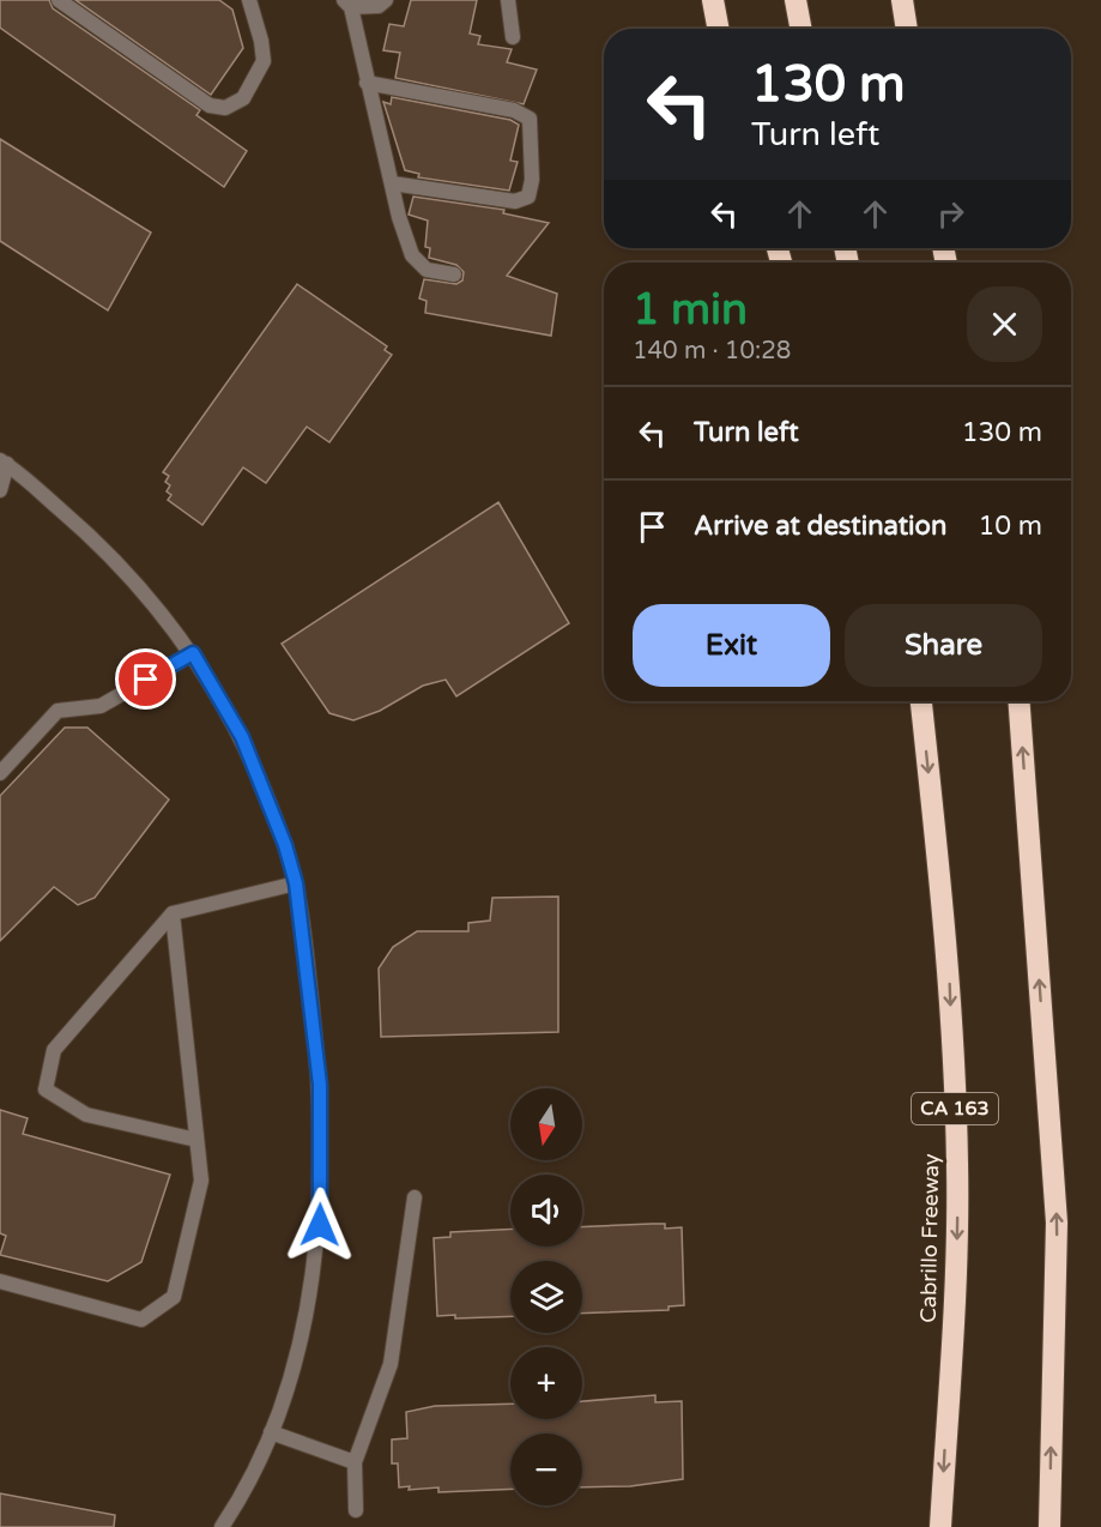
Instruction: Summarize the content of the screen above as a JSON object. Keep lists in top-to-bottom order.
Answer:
{
  "streets": {
    "highway": ["CA 163", "Cabrillo Freeway"]
  },
  "north": "bottom",
  "page": {
    "turn": ["130 m", "Turn left"],
    "heading": ["1 min", "140 m · 10:28"],
    "list": [
      {
        "name": "Turn left",
        "value": "130 m"
      },
      {
        "name": "Arrive at destination",
        "value": "10 m"
      }
    ],
    "buttons": ["Exit", "Share"],
    "map_buttons": ["+", "−"]
  }
}
